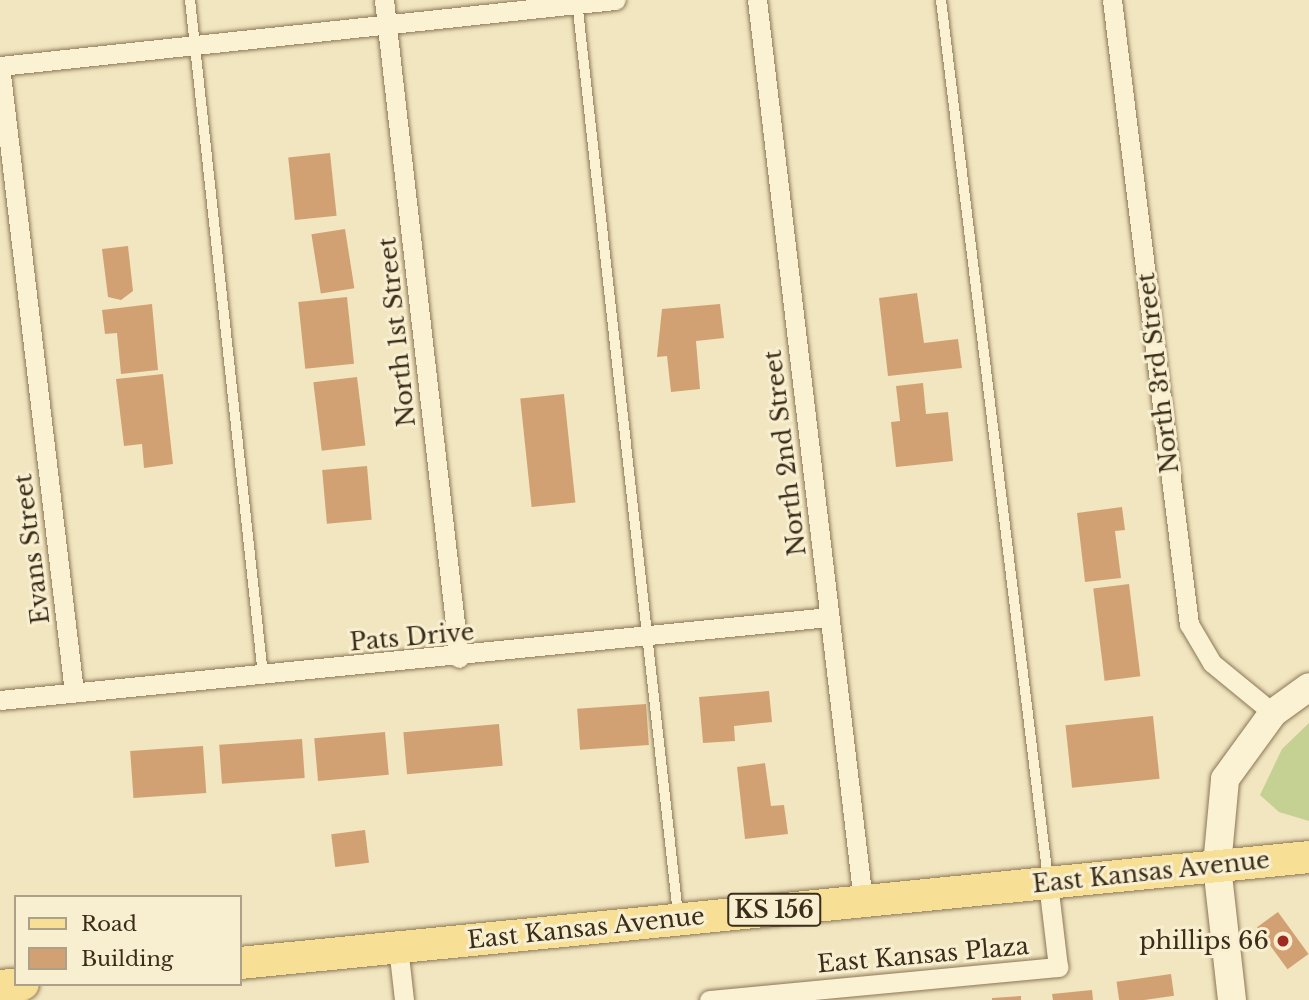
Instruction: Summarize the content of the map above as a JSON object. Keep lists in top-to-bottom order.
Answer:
{
  "streets": {
    "main road": ["East Kansas Avenue", "KS 156"],
    "street": [
      "North 1st Street",
      "North 3rd Street",
      "North 2nd Street",
      "Evans Street",
      "Pats Drive",
      "East Kansas Plaza"
    ]
  },
  "crossings": [
    ["North 1st Street", "Pats Drive"],
    ["North 2nd Street", "Pats Drive"],
    ["North 2nd Street", "East Kansas Avenue"],
    ["Evans Street", "Pats Drive"],
    ["East Kansas Avenue", "East Kansas Plaza"]
  ],
  "places": ["phillips 66"],
  "legend": ["Road", "Building"]
}
